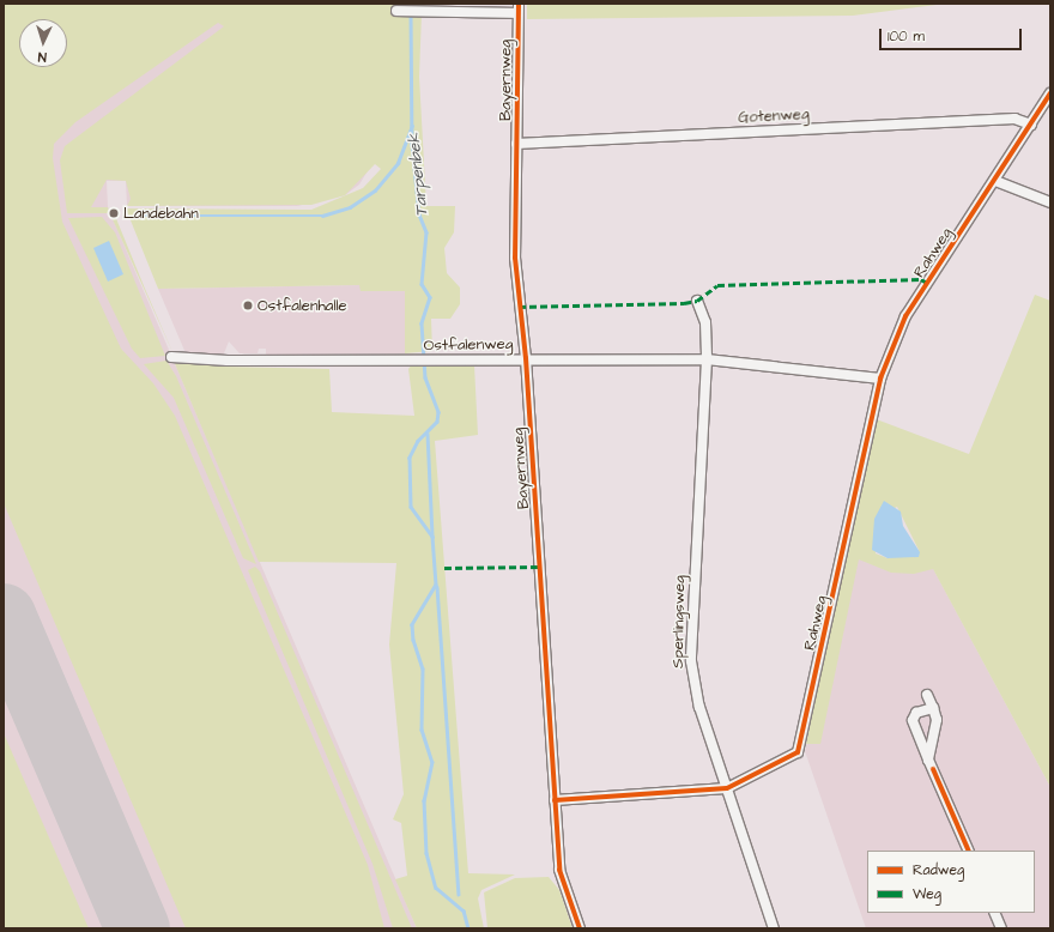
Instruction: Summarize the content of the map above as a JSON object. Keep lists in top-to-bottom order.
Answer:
{
  "streets": {
    "street": [
      "Bayernweg",
      "Gotenweg",
      "Rahweg",
      "Ostfalenweg",
      "Sperlingsweg"
    ]
  },
  "crossings": [
    ["Bayernweg", "Gotenweg"],
    ["Bayernweg", "Rahweg"],
    ["Bayernweg", "Ostfalenweg"],
    ["Gotenweg", "Rahweg"],
    ["Rahweg", "Ostfalenweg"],
    ["Rahweg", "Sperlingsweg"],
    ["Ostfalenweg", "Sperlingsweg"]
  ],
  "water": ["Tarpenbek"],
  "places": ["Landebahn", "Ostfalenhalle"],
  "legend": ["Radweg", "Weg"],
  "scale_bar": "100 m",
  "north": "bottom"
}
